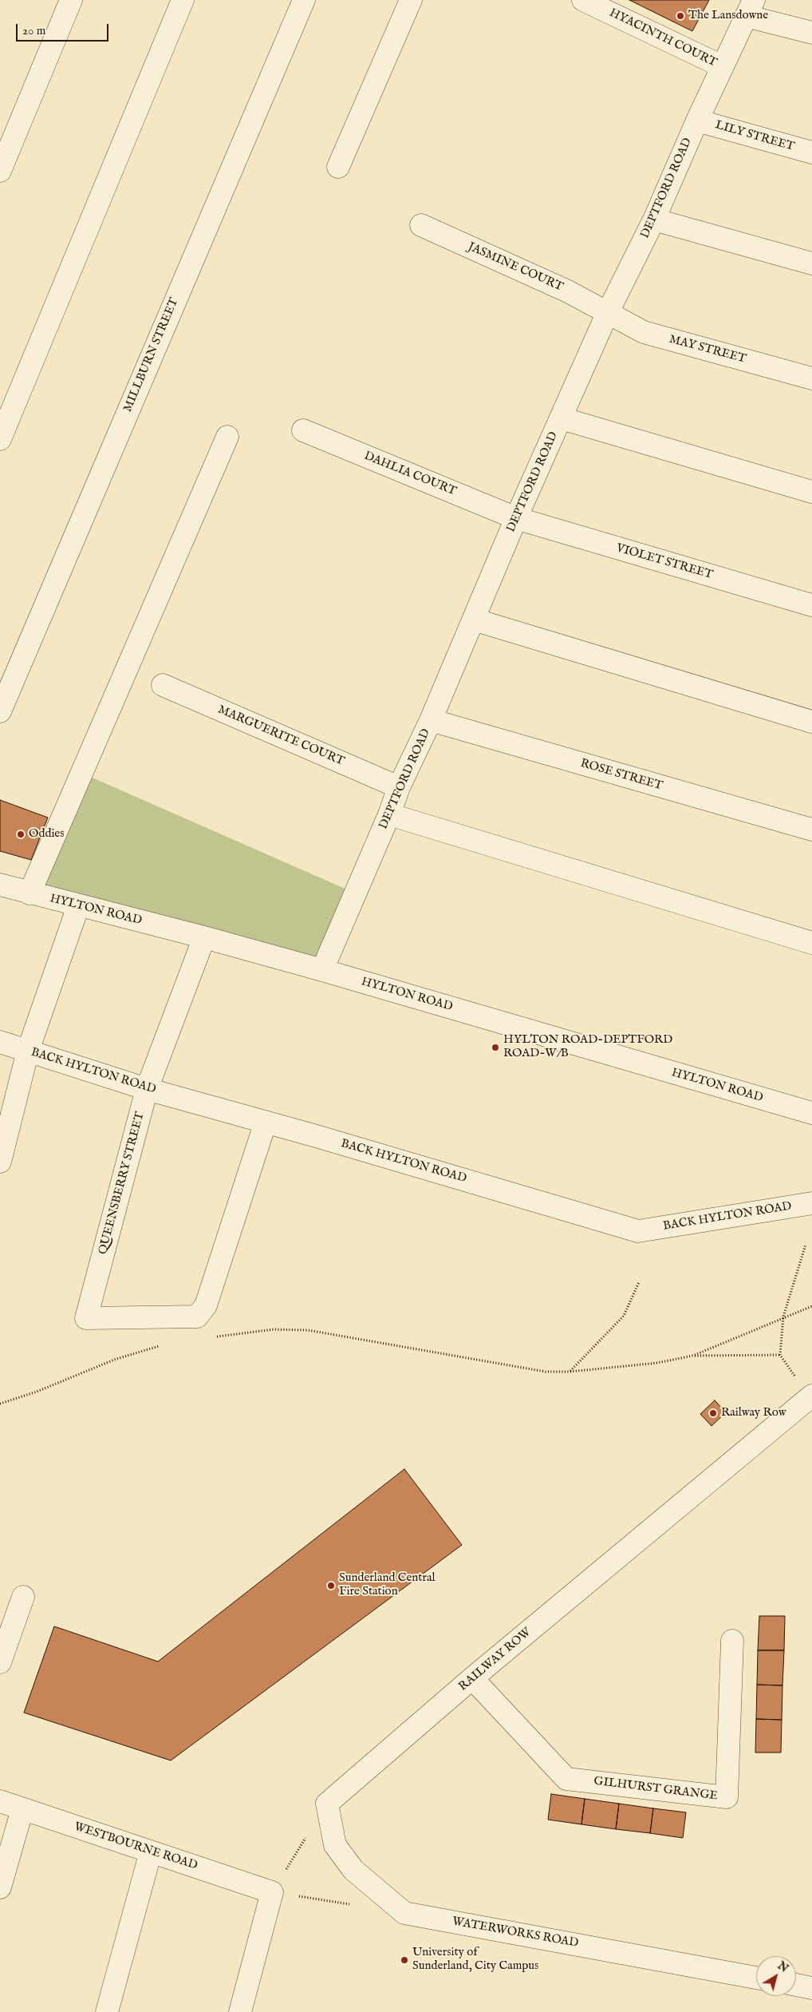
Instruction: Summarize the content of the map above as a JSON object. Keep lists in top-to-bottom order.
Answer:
{
  "streets": {
    "street": [
      "HYACINTH COURT",
      "LILY STREET",
      "DEPTFORD ROAD",
      "JASMINE COURT",
      "MAY STREET",
      "MILLBURN STREET",
      "DAHLIA COURT",
      "VIOLET STREET",
      "MARGUERITE COURT",
      "ROSE STREET",
      "HYLTON ROAD",
      "BACK HYLTON ROAD",
      "QUEENSBERRY STREET",
      "RAILWAY ROW",
      "GILHURST GRANGE",
      "WESTBOURNE ROAD",
      "WATERWORKS ROAD"
    ]
  },
  "crossings": [
    ["HYACINTH COURT", "DEPTFORD ROAD"],
    ["LILY STREET", "DEPTFORD ROAD"],
    ["DEPTFORD ROAD", "JASMINE COURT"],
    ["DEPTFORD ROAD", "MAY STREET"],
    ["DEPTFORD ROAD", "DAHLIA COURT"],
    ["DEPTFORD ROAD", "VIOLET STREET"],
    ["DEPTFORD ROAD", "MARGUERITE COURT"],
    ["DEPTFORD ROAD", "ROSE STREET"],
    ["DEPTFORD ROAD", "HYLTON ROAD"],
    ["JASMINE COURT", "MAY STREET"],
    ["DAHLIA COURT", "VIOLET STREET"],
    ["HYLTON ROAD", "QUEENSBERRY STREET"],
    ["BACK HYLTON ROAD", "QUEENSBERRY STREET"],
    ["RAILWAY ROW", "GILHURST GRANGE"],
    ["RAILWAY ROW", "WATERWORKS ROAD"]
  ],
  "places": [
    "The Lansdowne",
    "Oddies",
    "HYLTON ROAD-DEPTFORD ROAD-W/B",
    "Railway Row",
    "Sunderland Central Fire Station",
    "University of Sunderland, City Campus"
  ],
  "scale_bar": "20 m",
  "north": "top right"
}
